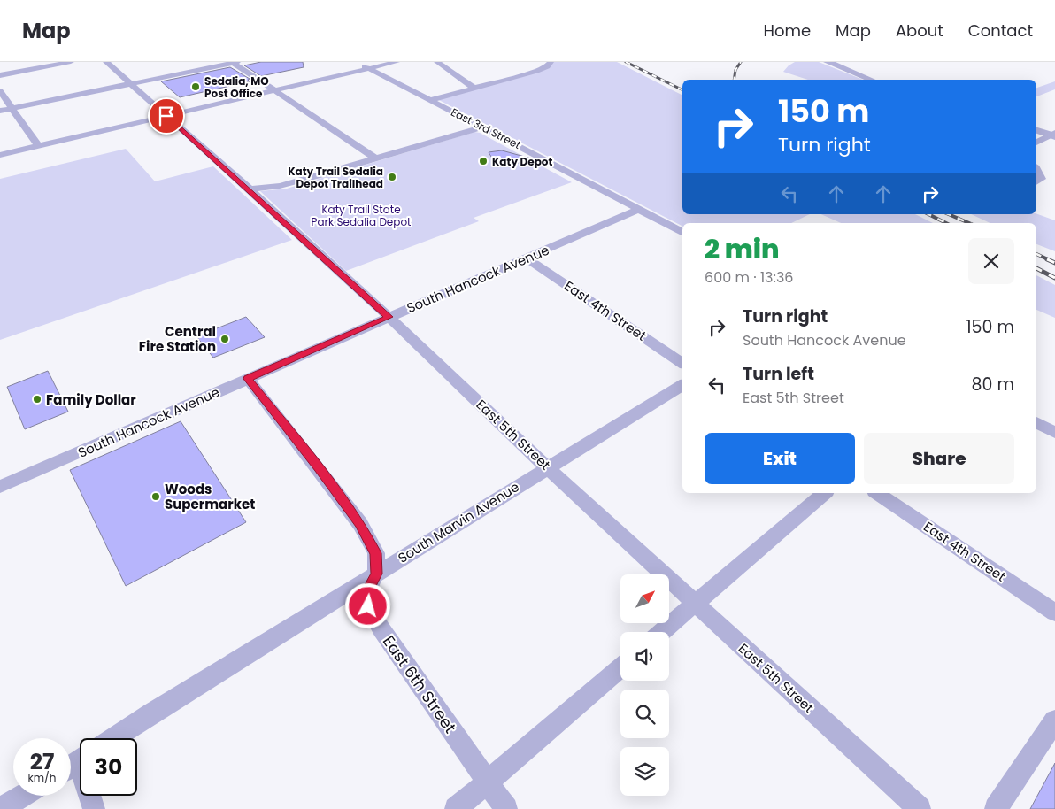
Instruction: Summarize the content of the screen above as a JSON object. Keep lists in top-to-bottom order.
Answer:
{
  "streets": {
    "street": [
      "East 3rd Street",
      "South Hancock Avenue",
      "East 4th Street",
      "East 5th Street",
      "South Marvin Avenue",
      "East 6th Street"
    ]
  },
  "crossings": [
    ["East 3rd Street", "South Hancock Avenue"],
    ["South Hancock Avenue", "East 4th Street"],
    ["South Hancock Avenue", "East 5th Street"],
    ["South Hancock Avenue", "East 6th Street"],
    ["East 5th Street", "South Marvin Avenue"],
    ["South Marvin Avenue", "East 6th Street"]
  ],
  "parks": ["Katy Trail State Park Sedalia Depot"],
  "places": [
    "Sedalia, MO Post Office",
    "Katy Depot",
    "Katy Trail Sedalia Depot Trailhead",
    "Central Fire Station",
    "Family Dollar",
    "Woods Supermarket"
  ],
  "north": "top right",
  "page": {
    "header": "Map",
    "nav": [
      "Home",
      "Map",
      "About",
      "Contact"
    ],
    "turn": ["150 m", "Turn right"],
    "heading": ["2 min", "600 m · 13:36"],
    "list": [
      {
        "name": "Turn right",
        "note": "South Hancock Avenue",
        "value": "150 m"
      },
      {
        "name": "Turn left",
        "note": "East 5th Street",
        "value": "80 m"
      }
    ],
    "buttons": ["Exit", "Share"],
    "speed": "27 km/h",
    "limit": "30"
  }
}
